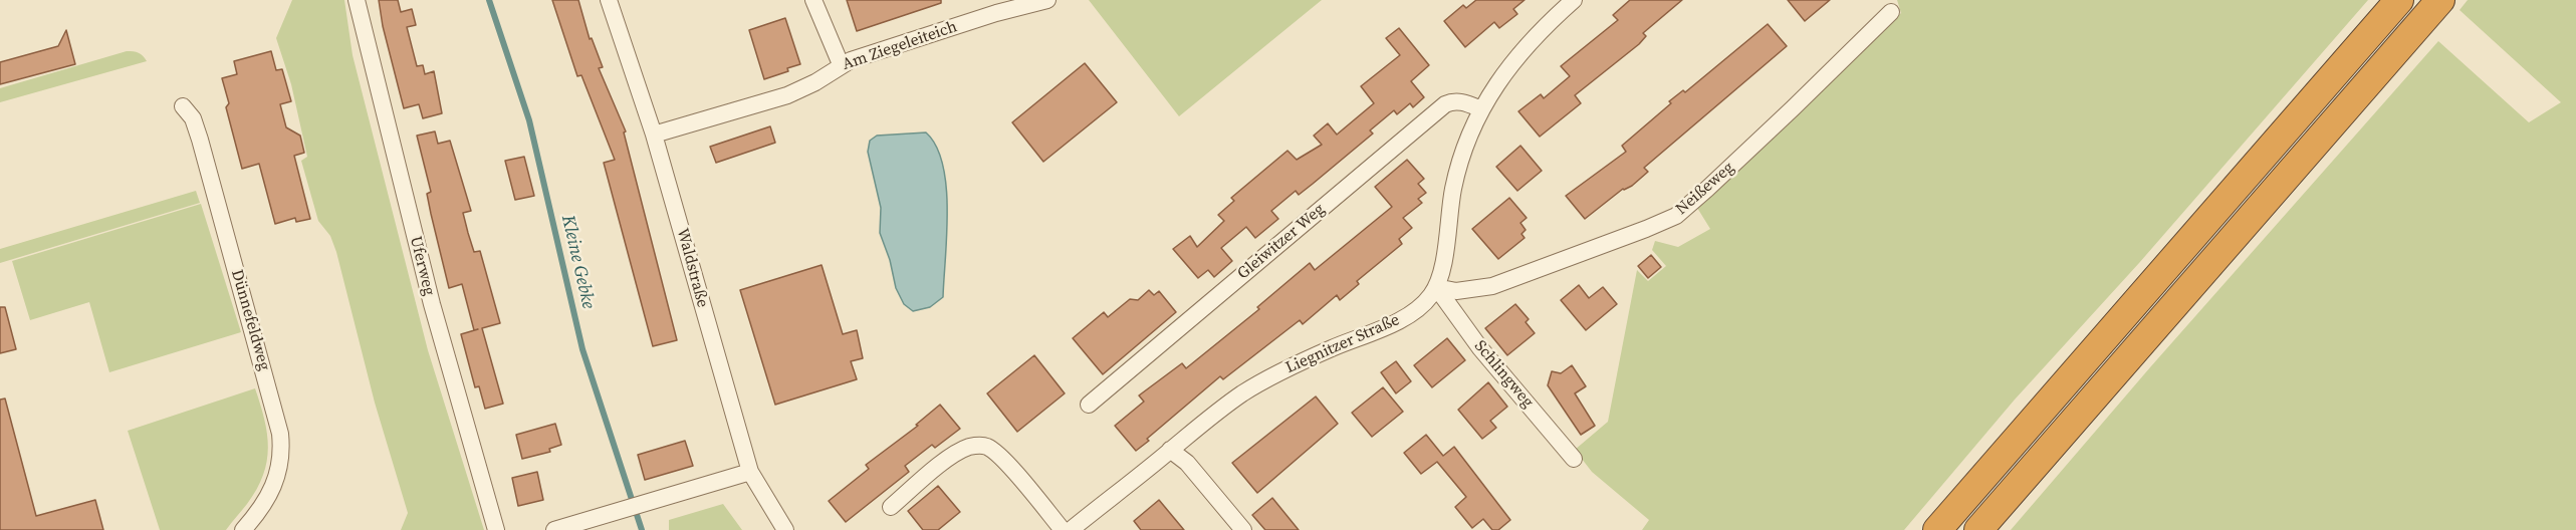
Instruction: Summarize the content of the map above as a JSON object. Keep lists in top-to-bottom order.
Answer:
{
  "streets": {
    "street": [
      "Am Ziegeleiteich",
      "Neißeweg",
      "Gleiwitzer Weg",
      "Uferweg",
      "Waldstraße",
      "Dünnefeldweg",
      "Liegnitzer Straße",
      "Schlingweg"
    ]
  },
  "crossings": [
    ["Am Ziegeleiteich", "Waldstraße"],
    ["Neißeweg", "Liegnitzer Straße"],
    ["Neißeweg", "Schlingweg"],
    ["Gleiwitzer Weg", "Liegnitzer Straße"],
    ["Liegnitzer Straße", "Schlingweg"]
  ],
  "water": ["Kleine Gebke"]
}
